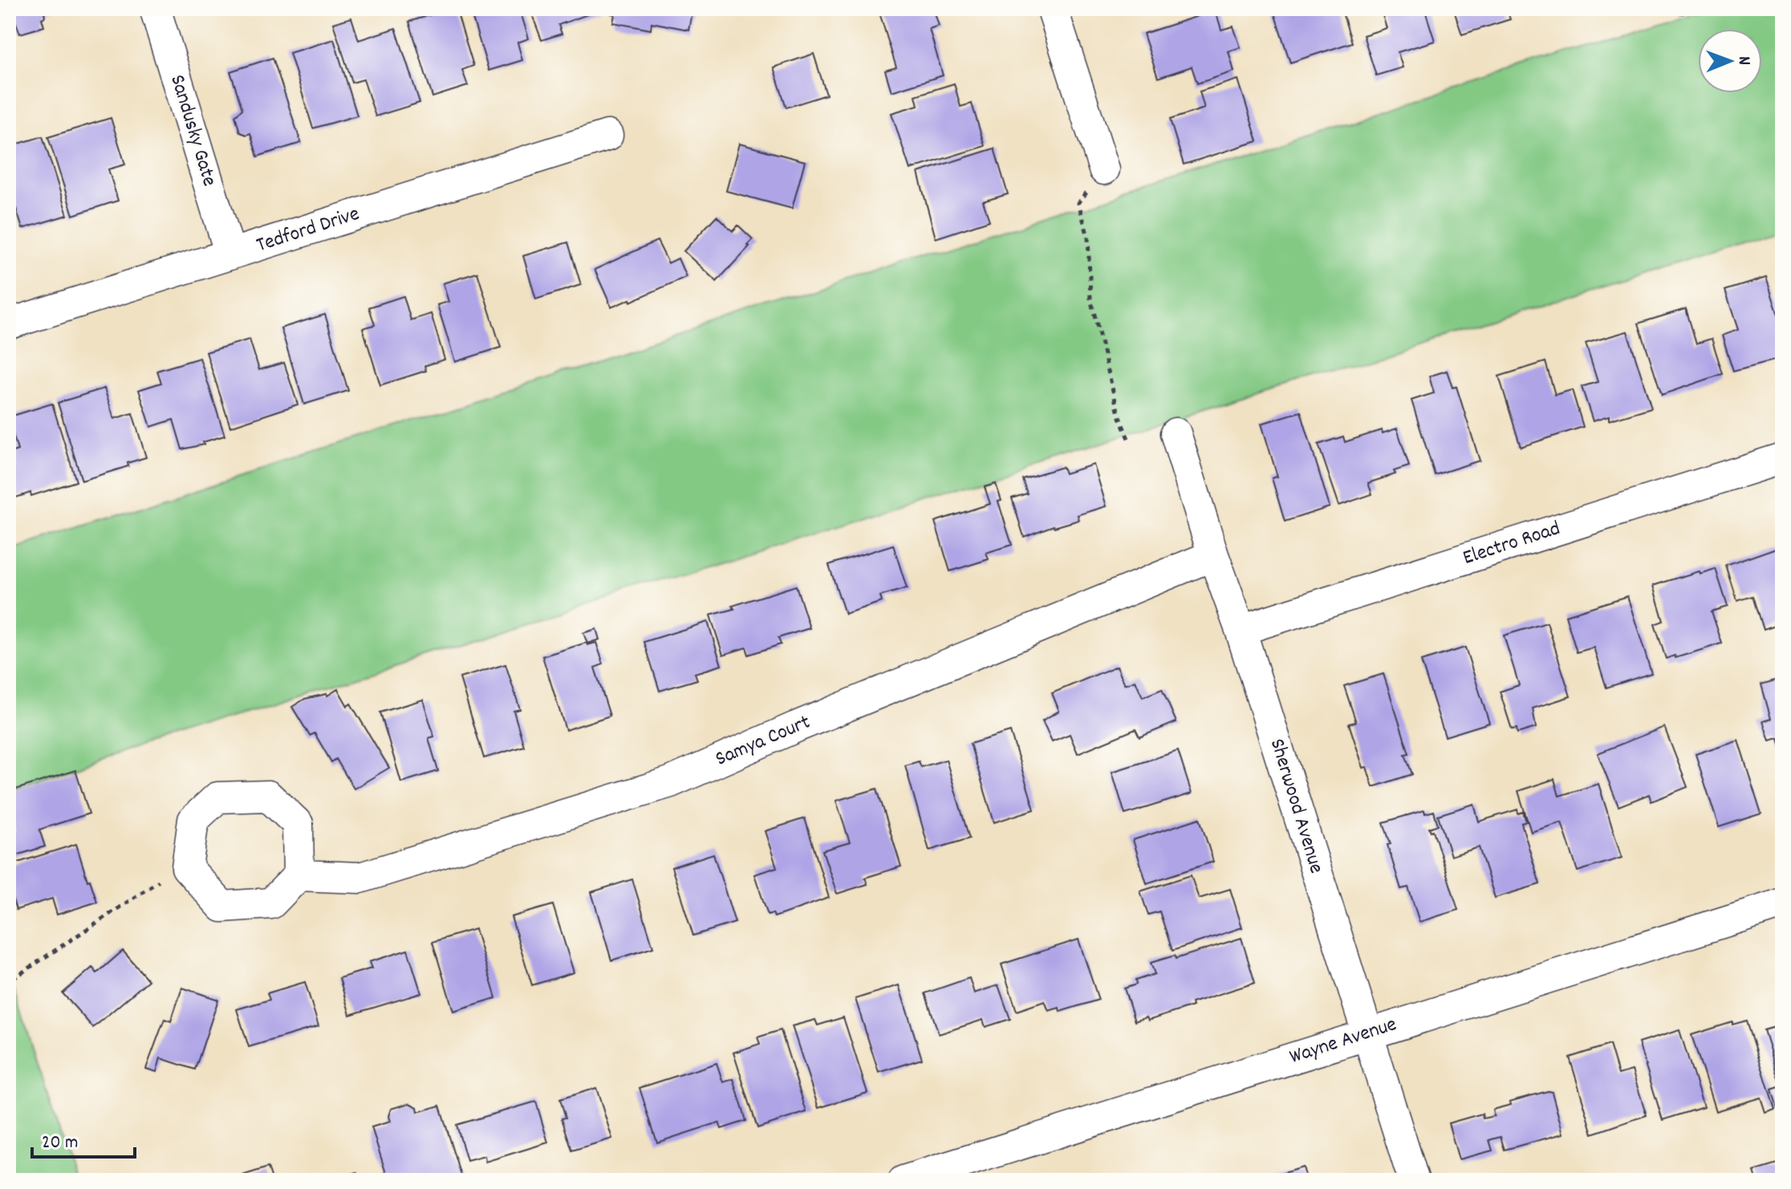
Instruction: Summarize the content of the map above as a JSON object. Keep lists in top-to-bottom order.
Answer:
{
  "streets": {
    "street": [
      "Sandusky Gate",
      "Tedford Drive",
      "Electro Road",
      "Samya Court",
      "Sherwood Avenue",
      "Wayne Avenue"
    ]
  },
  "crossings": [
    ["Sandusky Gate", "Tedford Drive"],
    ["Electro Road", "Sherwood Avenue"],
    ["Samya Court", "Sherwood Avenue"],
    ["Sherwood Avenue", "Wayne Avenue"]
  ],
  "scale_bar": "20 m",
  "north": "right"
}
